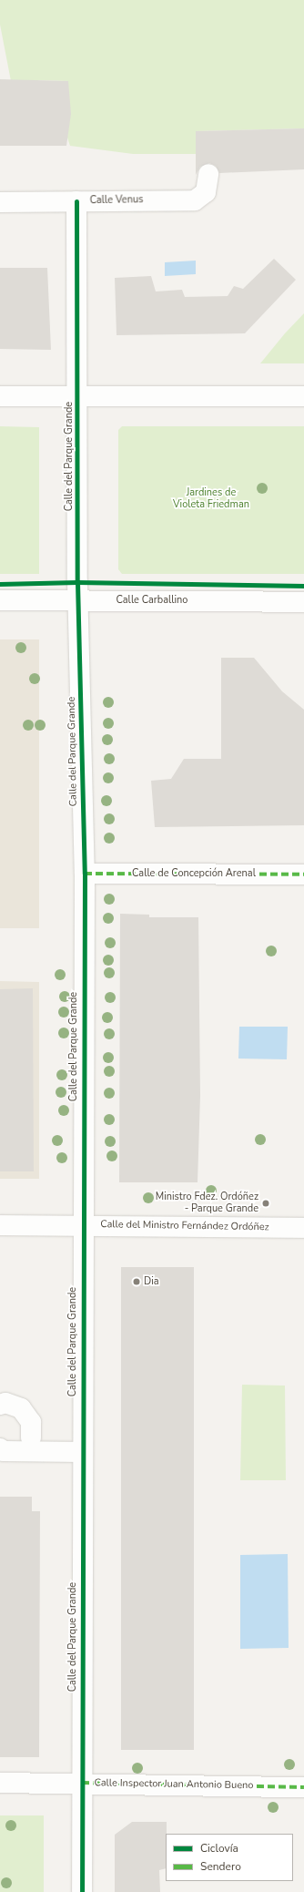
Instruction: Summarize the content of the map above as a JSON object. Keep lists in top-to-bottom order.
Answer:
{
  "streets": {
    "street": [
      "Calle Venus",
      "Calle del Parque Grande",
      "Calle Carballino",
      "Calle de Concepción Arenal",
      "Calle del Ministro Fernández Ordóñez",
      "Calle Inspector Juan Antonio Bueno"
    ]
  },
  "crossings": [
    ["Calle Venus", "Calle del Parque Grande"],
    ["Calle del Parque Grande", "Calle Carballino"],
    ["Calle del Parque Grande", "Calle de Concepción Arenal"],
    ["Calle del Parque Grande", "Calle del Ministro Fernández Ordóñez"],
    ["Calle del Parque Grande", "Calle Inspector Juan Antonio Bueno"]
  ],
  "parks": ["Jardines de Violeta Friedman"],
  "places": ["Ministro Fdez. Ordóñez - Parque Grande", "Dia"],
  "legend": ["Ciclovía", "Sendero"]
}
